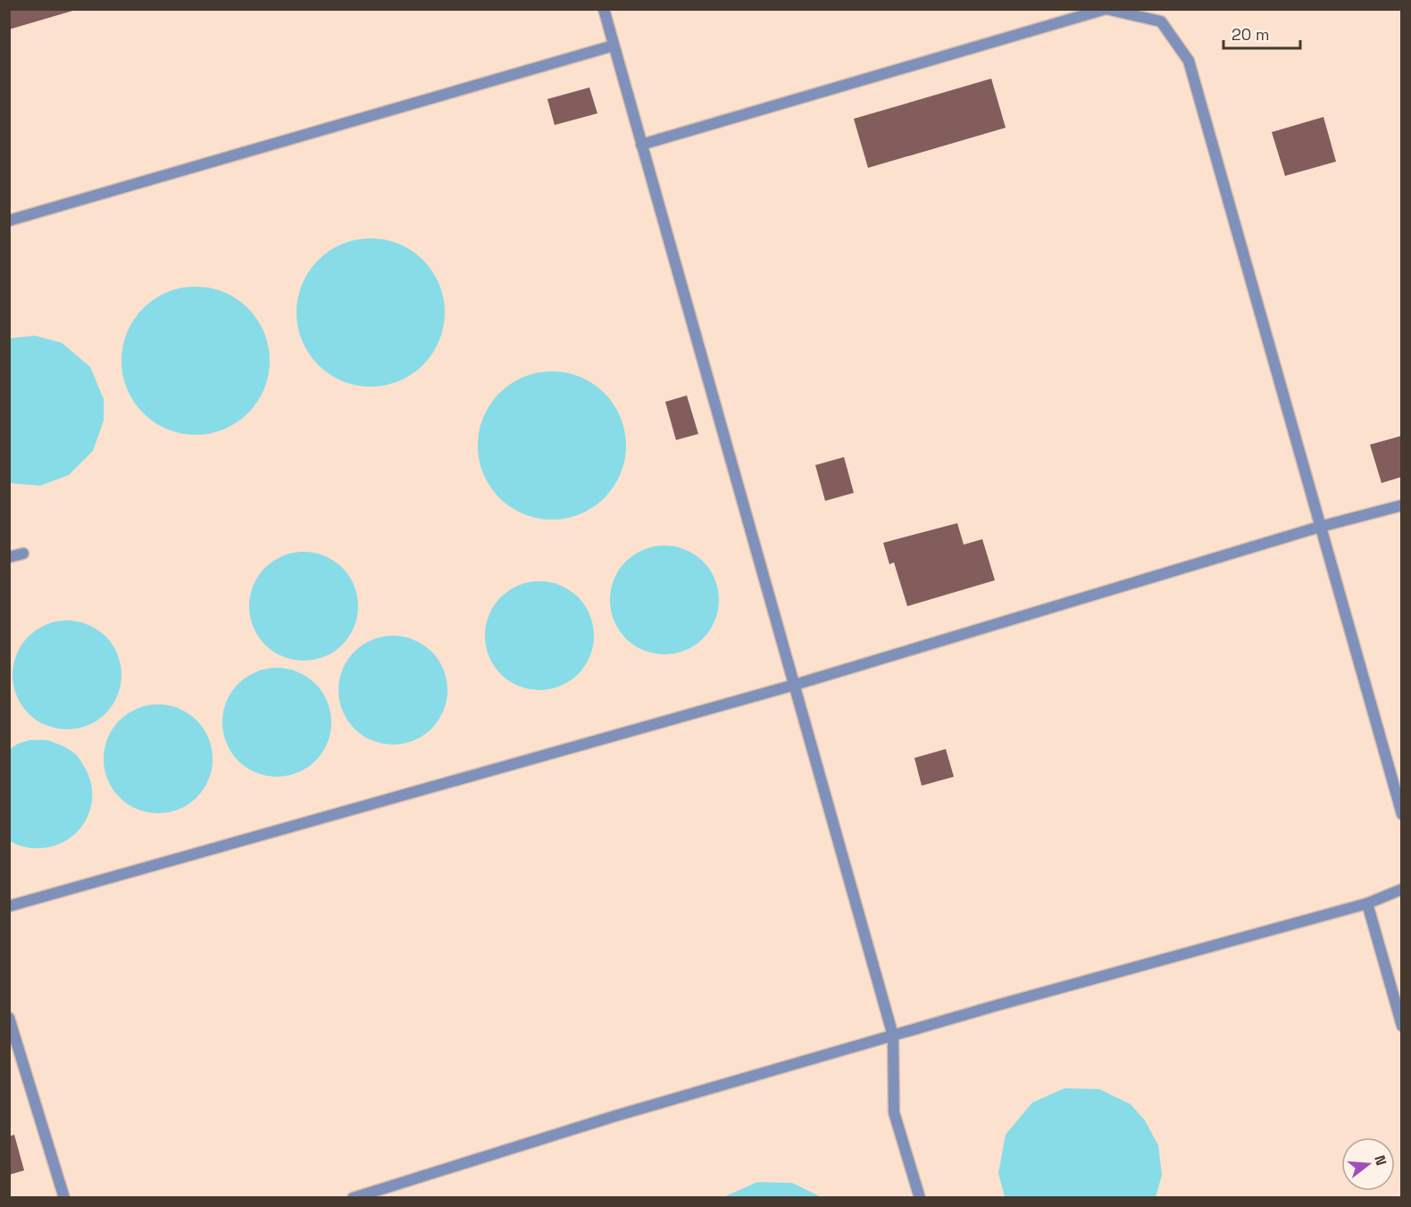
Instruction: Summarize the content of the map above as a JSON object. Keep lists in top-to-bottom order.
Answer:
{
  "scale_bar": "20 m",
  "north": "right"
}
